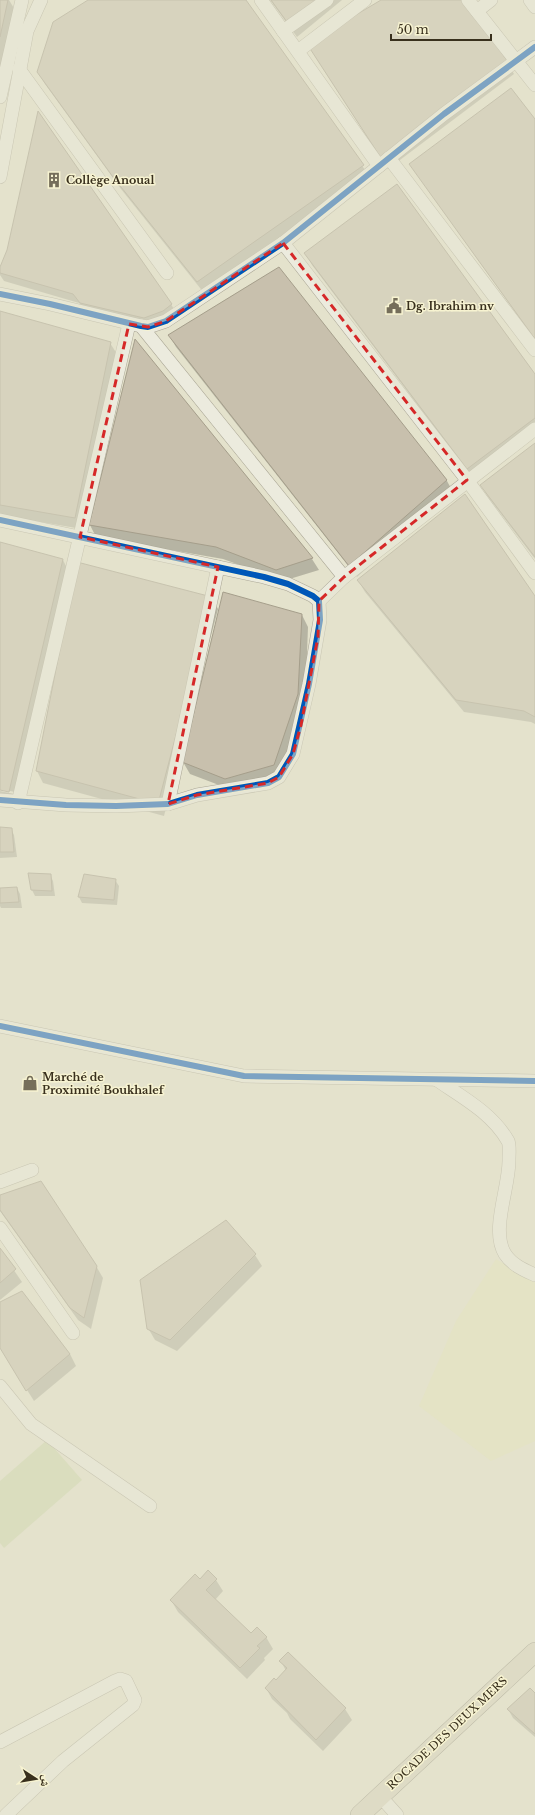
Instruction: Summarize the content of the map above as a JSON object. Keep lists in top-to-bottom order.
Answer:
{
  "streets": {
    "highway": ["ROCADE DES DEUX MERS"]
  },
  "places": {
    "building": ["Collège Anoual"],
    "public building": ["Dg. Ibrahim nv"],
    "shop": ["Marché de Proximité Boukhalef"]
  },
  "scale_bar": "50 m",
  "north": "right"
}
